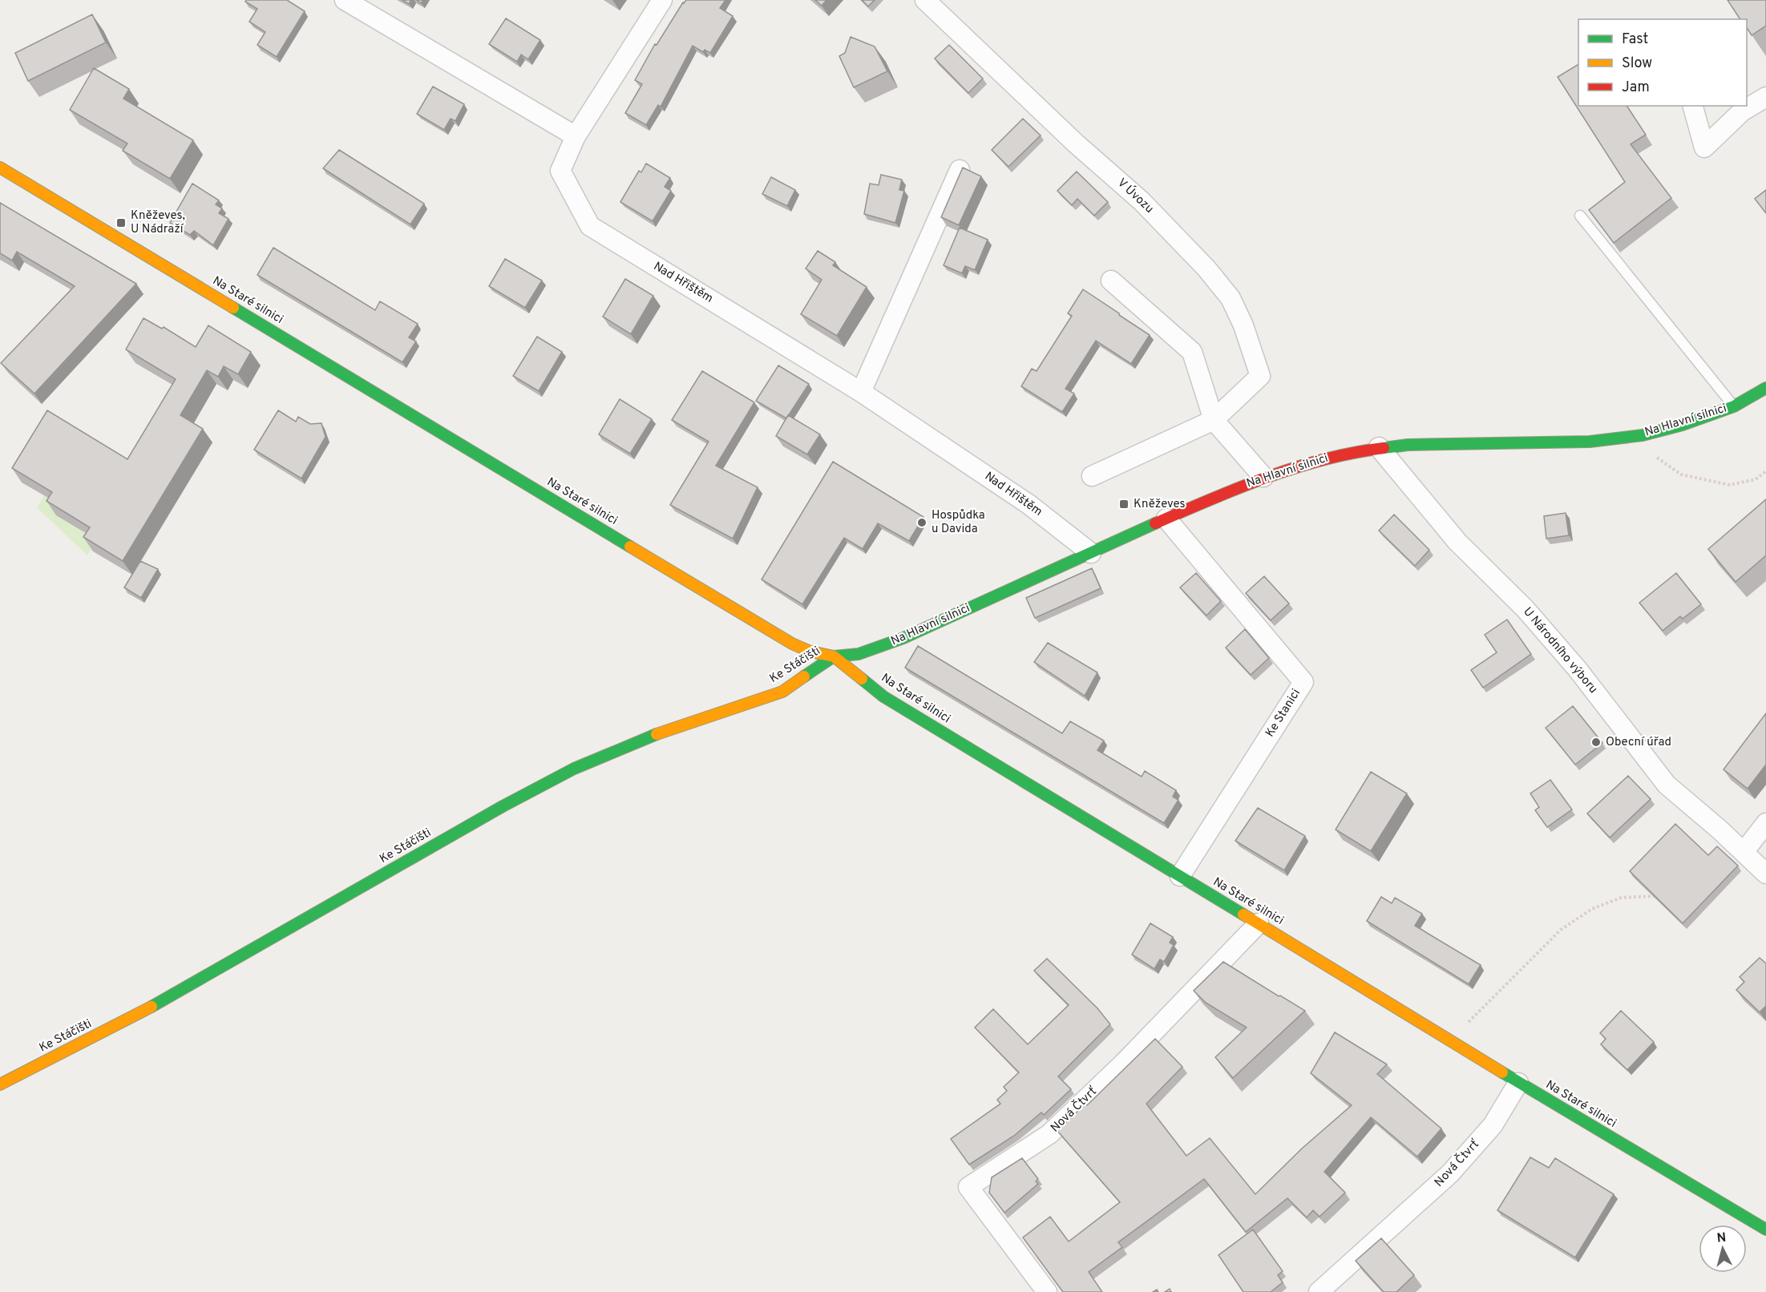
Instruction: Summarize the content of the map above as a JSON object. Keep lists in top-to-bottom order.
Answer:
{
  "streets": {
    "street": [
      "V Úvozu",
      "Nad Hřištěm",
      "Na Staré silnici",
      "Na Hlavní silnici",
      "U Národního výboru",
      "Ke Stáčišti",
      "Ke Stanici",
      "Nová Čtvrť"
    ]
  },
  "crossings": [
    ["Nad Hřištěm", "Na Hlavní silnici"],
    ["Na Staré silnici", "Na Hlavní silnici"],
    ["Na Staré silnici", "Ke Stáčišti"],
    ["Na Staré silnici", "Ke Stanici"],
    ["Na Staré silnici", "Nová Čtvrť"],
    ["Na Hlavní silnici", "U Národního výboru"],
    ["Na Hlavní silnici", "Ke Stáčišti"],
    ["Na Hlavní silnici", "Ke Stanici"]
  ],
  "places": {
    "transit": ["Kněževes, U Nádraží", "Kněževes"],
    "other": ["Hospůdka u Davida", "Obecní úřad"]
  },
  "legend": ["Fast", "Slow", "Jam"],
  "north": "top"
}
